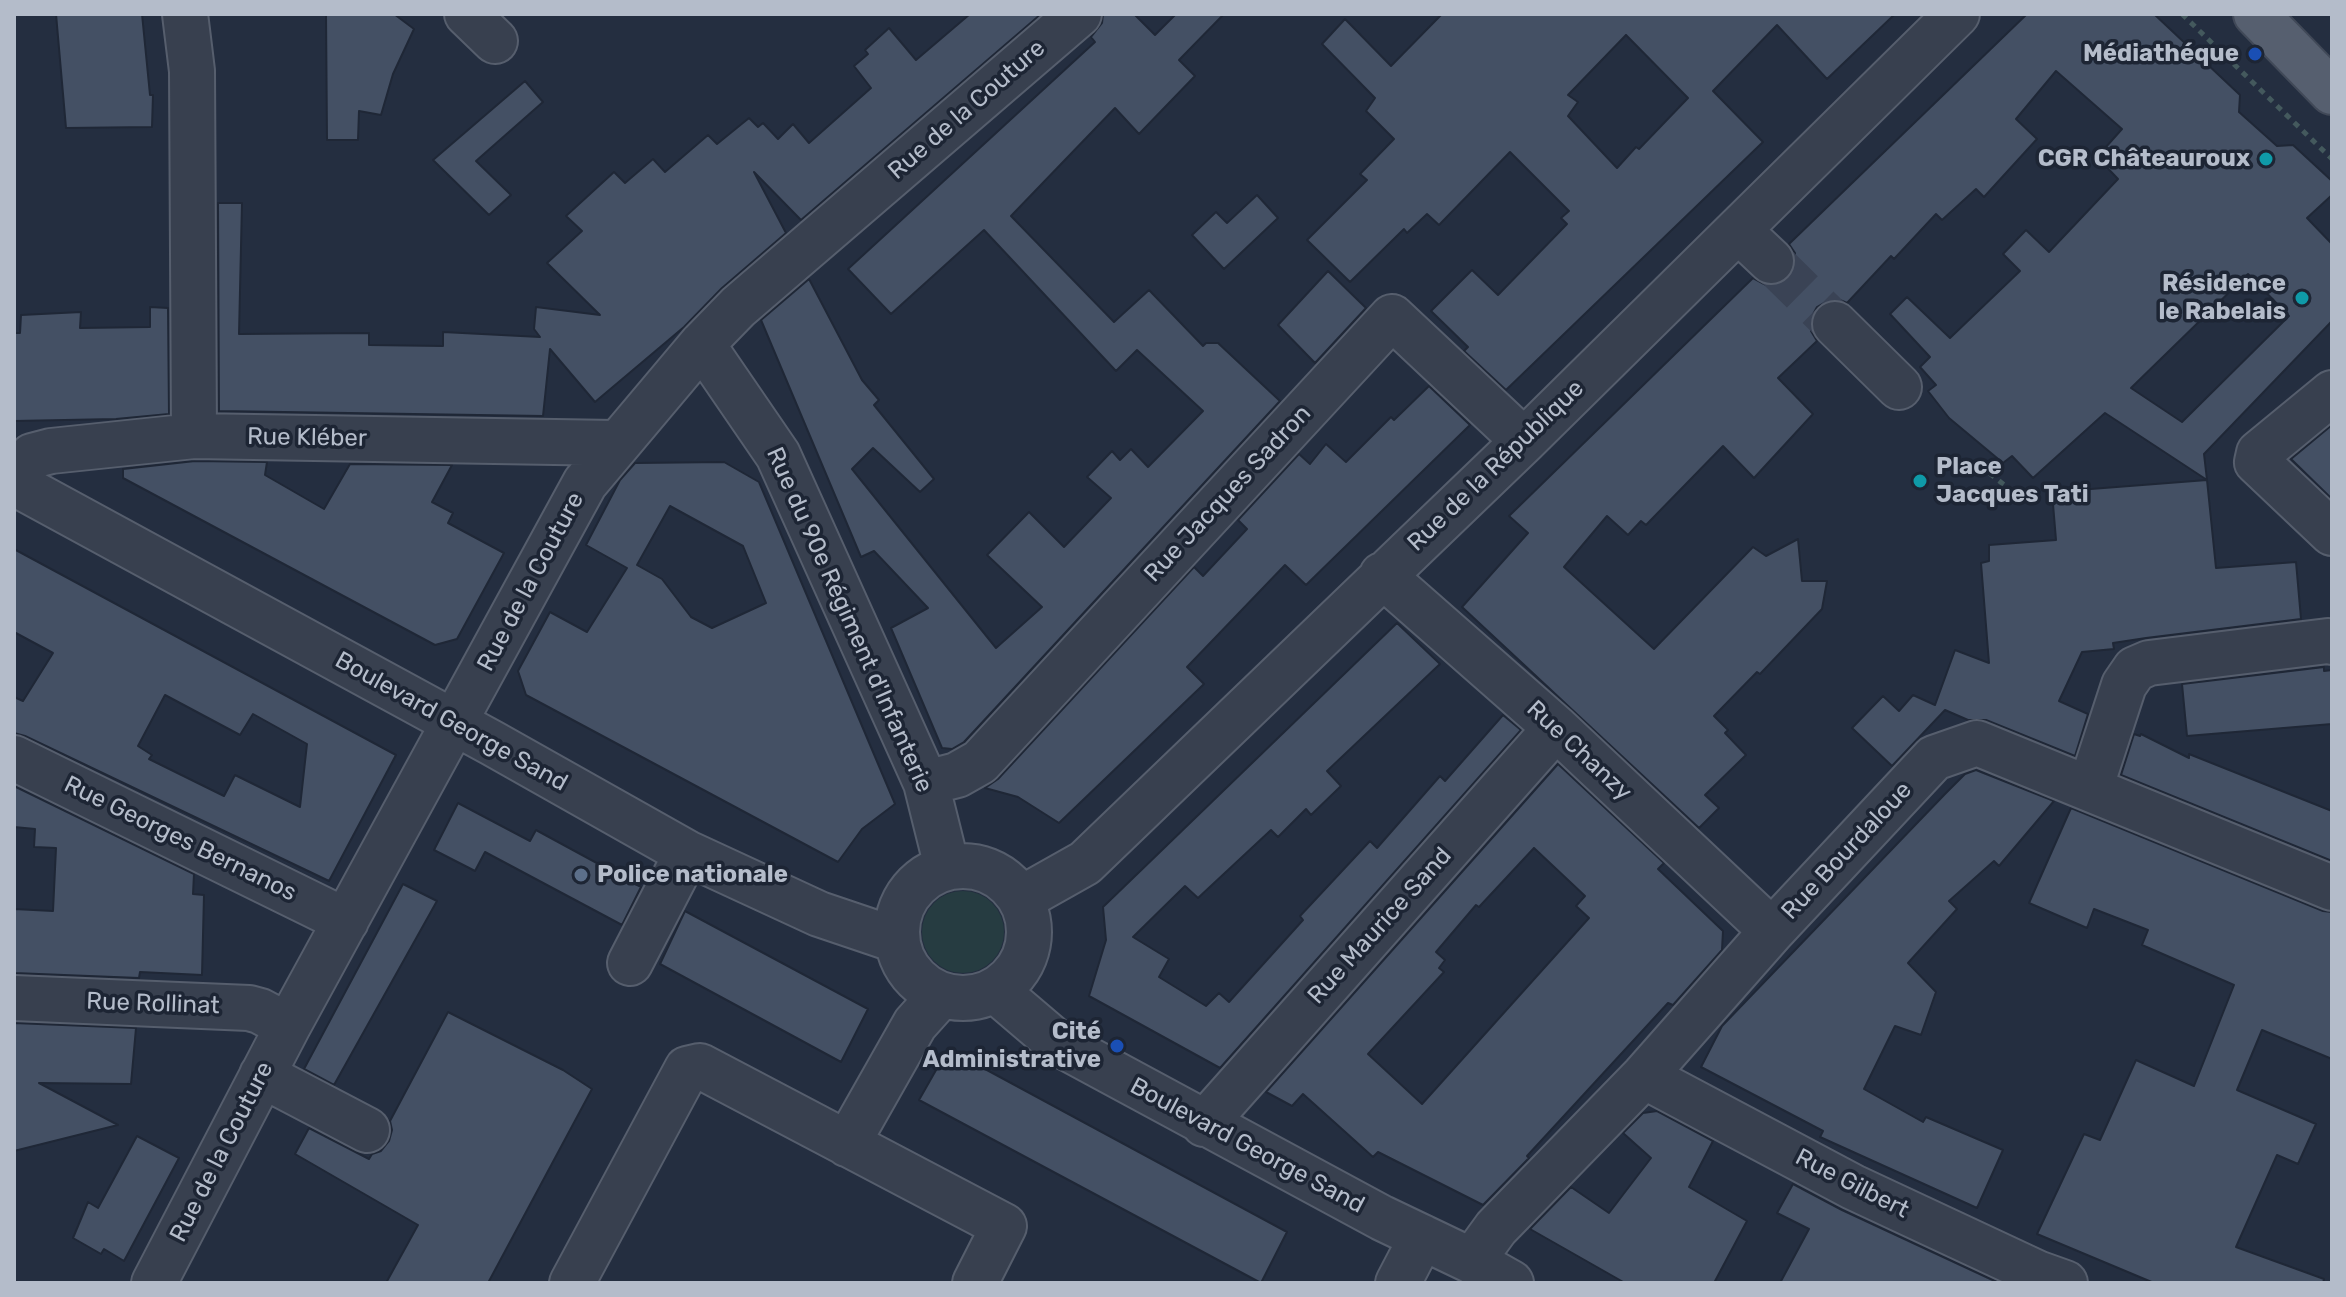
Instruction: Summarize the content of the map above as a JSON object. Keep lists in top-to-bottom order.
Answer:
{
  "streets": {
    "street": [
      "Rue de la Couture",
      "Rue Kléber",
      "Rue de la République",
      "Rue Jacques Sadron",
      "Rue du 90e Régiment d'Infanterie",
      "Boulevard George Sand",
      "Rue Chanzy",
      "Rue Georges Bernanos",
      "Rue Bourdaloue",
      "Rue Maurice Sand",
      "Rue Rollinat",
      "Rue Gilbert"
    ]
  },
  "crossings": [
    ["Rue de la Couture", "Rue Kléber"],
    ["Rue de la Couture", "Rue du 90e Régiment d'Infanterie"],
    ["Rue de la Couture", "Boulevard George Sand"],
    ["Rue de la Couture", "Rue Georges Bernanos"],
    ["Rue de la Couture", "Rue Rollinat"],
    ["Rue Kléber", "Boulevard George Sand"],
    ["Rue de la République", "Rue Jacques Sadron"],
    ["Rue de la République", "Rue du 90e Régiment d'Infanterie"],
    ["Rue de la République", "Boulevard George Sand"],
    ["Rue de la République", "Rue Chanzy"],
    ["Rue Jacques Sadron", "Rue du 90e Régiment d'Infanterie"],
    ["Rue du 90e Régiment d'Infanterie", "Boulevard George Sand"],
    ["Boulevard George Sand", "Rue Bourdaloue"],
    ["Boulevard George Sand", "Rue Maurice Sand"],
    ["Rue Chanzy", "Rue Bourdaloue"],
    ["Rue Chanzy", "Rue Maurice Sand"],
    ["Rue Bourdaloue", "Rue Gilbert"]
  ],
  "places": [
    "Médiathéque",
    "CGR Châteauroux",
    "Résidence le Rabelais",
    "Place Jacques Tati",
    "Police nationale",
    "Cité Administrative"
  ]
}
